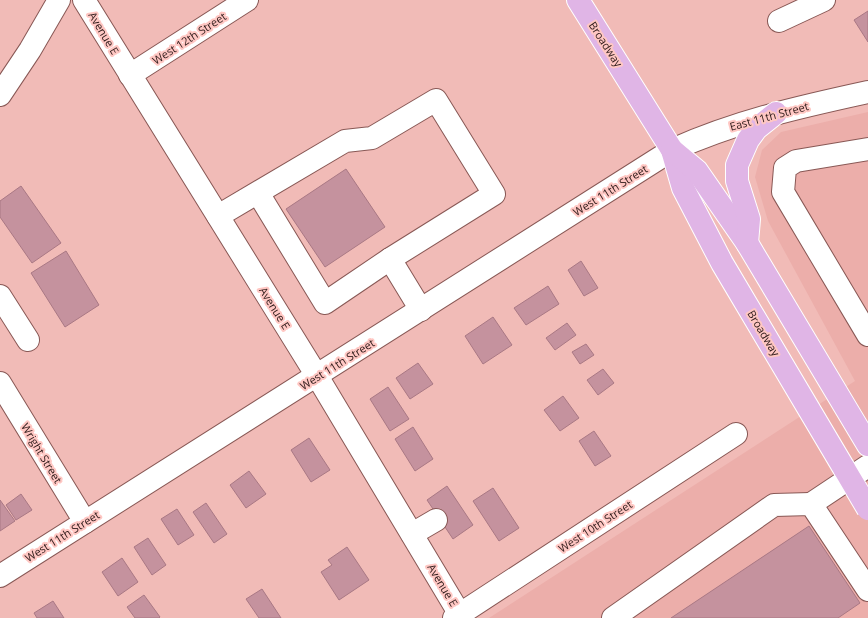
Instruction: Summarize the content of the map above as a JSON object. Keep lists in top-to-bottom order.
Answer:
{
  "streets": {
    "main road": ["Broadway"],
    "street": [
      "Avenue E",
      "West 12th Street",
      "East 11th Street",
      "West 11th Street",
      "Wright Street",
      "West 10th Street"
    ]
  },
  "crossings": [
    ["Avenue E", "West 12th Street"],
    ["Avenue E", "West 11th Street"],
    ["Avenue E", "West 10th Street"],
    ["Broadway", "East 11th Street"],
    ["Broadway", "West 11th Street"],
    ["East 11th Street", "West 11th Street"],
    ["West 11th Street", "Wright Street"]
  ]
}
